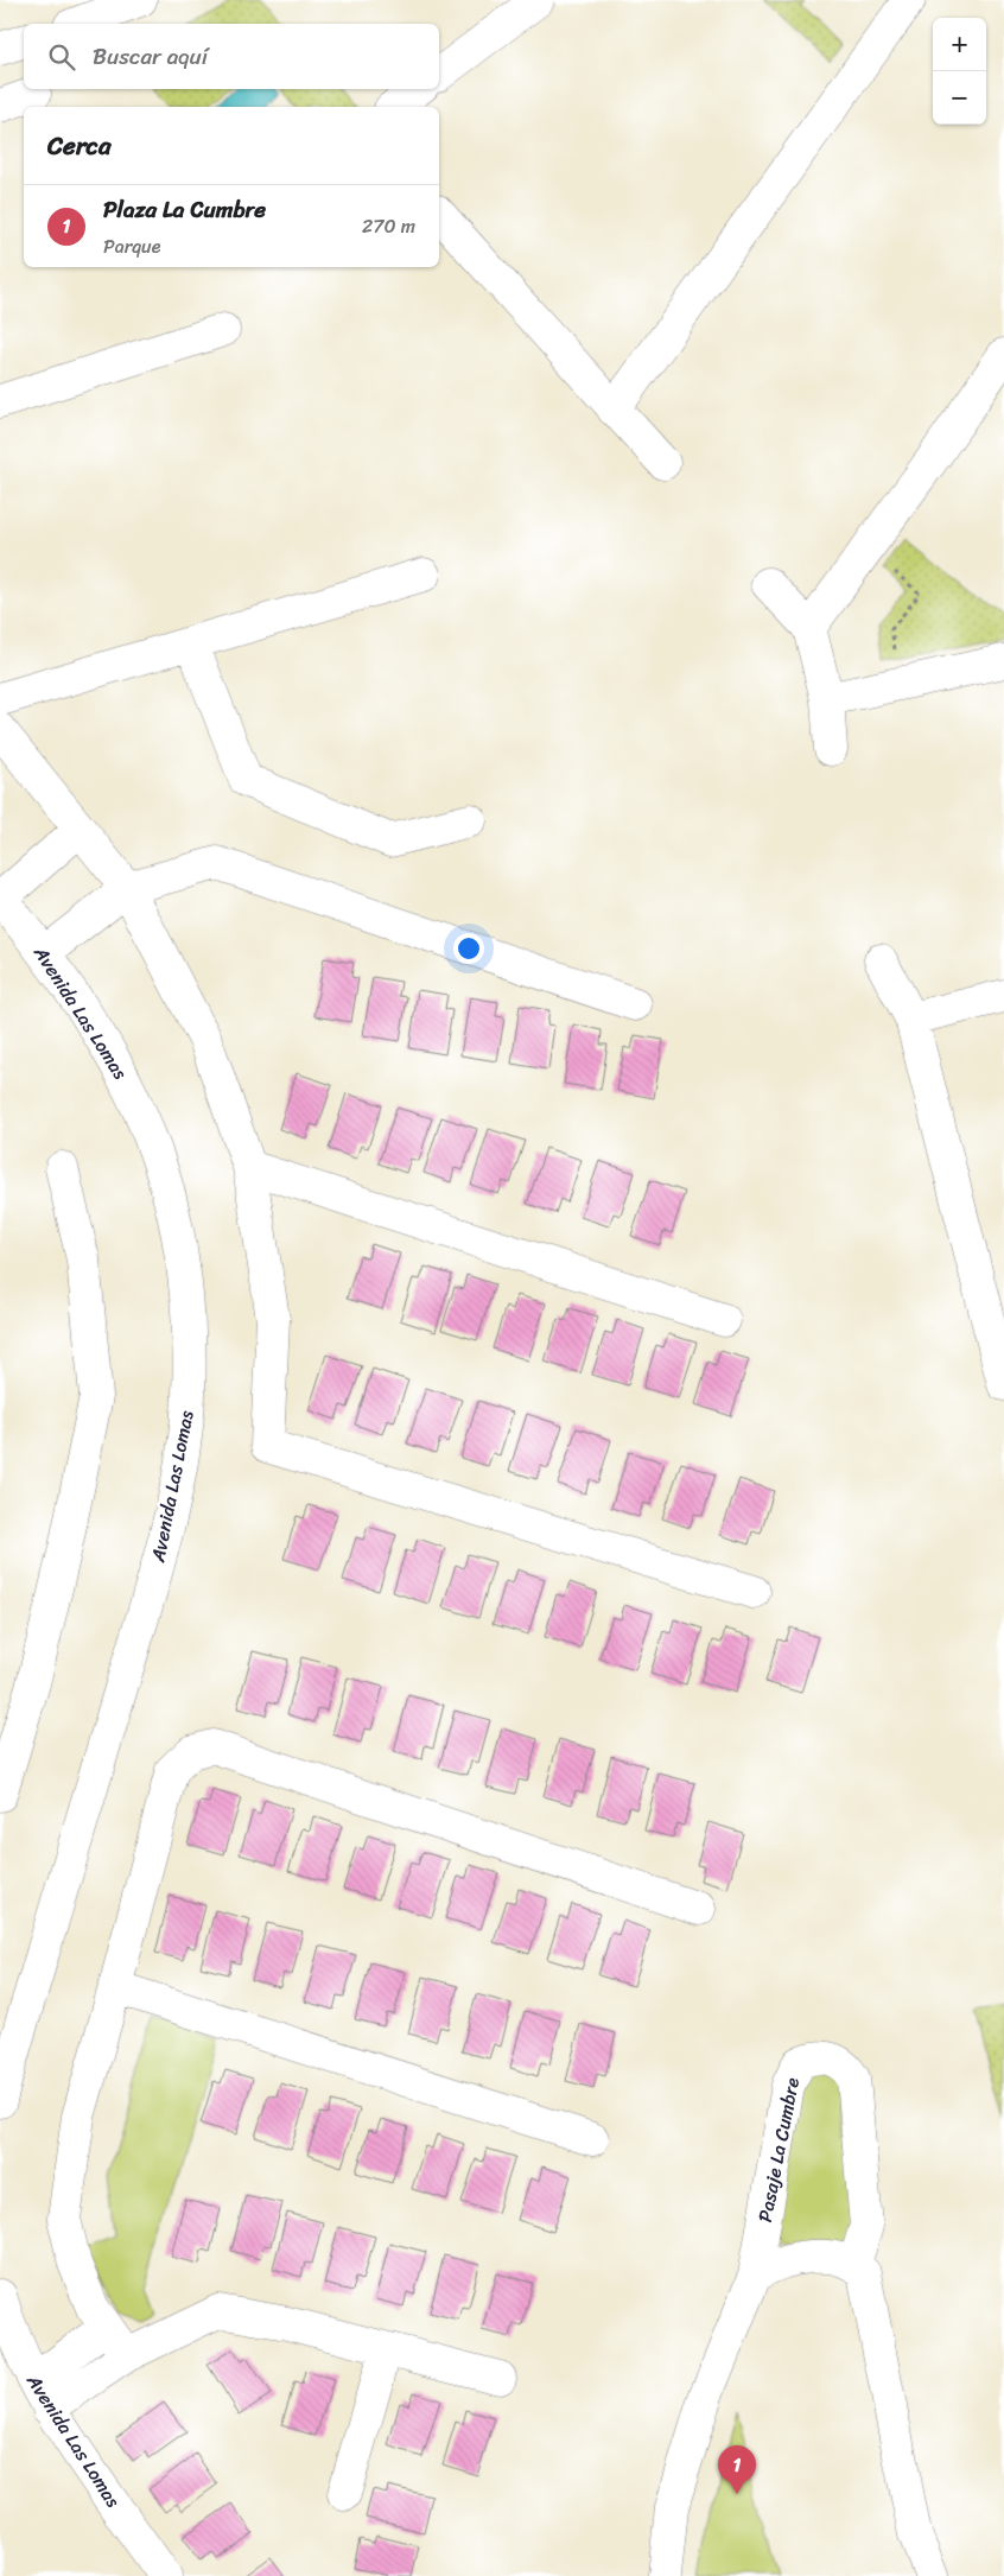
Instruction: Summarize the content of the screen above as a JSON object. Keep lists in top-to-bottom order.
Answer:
{
  "streets": {
    "street": ["Avenida Las Lomas", "Pasaje La Cumbre"]
  },
  "page": {
    "map_buttons": ["+", "−"],
    "search": "Buscar aquí",
    "heading": "Cerca",
    "list": [
      {
        "mark": "1",
        "name": "Plaza La Cumbre",
        "note": "Parque",
        "value": "270 m"
      }
    ],
    "pins": "1"
  }
}
